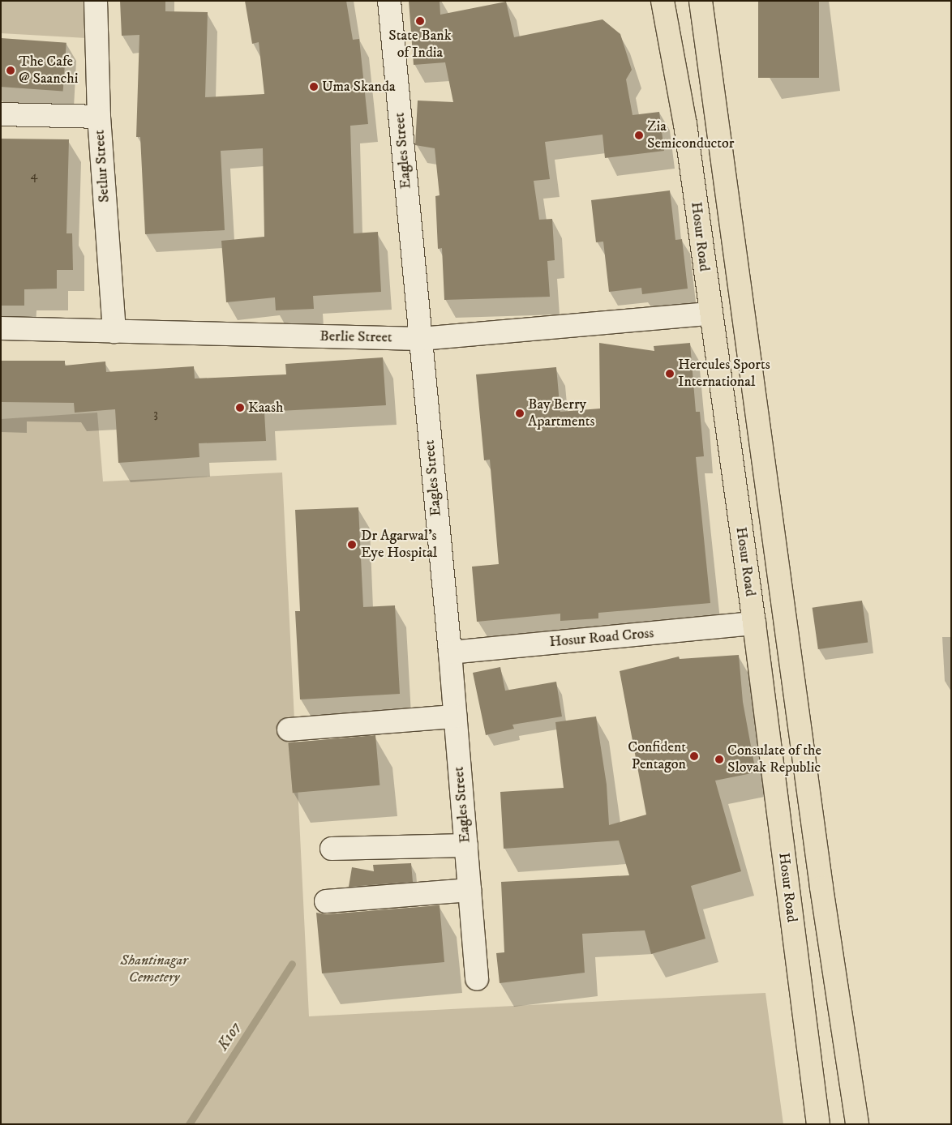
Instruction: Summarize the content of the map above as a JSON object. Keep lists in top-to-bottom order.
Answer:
{
  "streets": {
    "main road": ["Hosur Road"],
    "street": [
      "Eagles Street",
      "Setlur Street",
      "Berlie Street",
      "Hosur Road Cross"
    ]
  },
  "crossings": [
    ["Eagles Street", "Berlie Street"],
    ["Eagles Street", "Hosur Road Cross"],
    ["Setlur Street", "Berlie Street"],
    ["Hosur Road", "Berlie Street"],
    ["Hosur Road", "Hosur Road Cross"]
  ],
  "water": ["K107"],
  "parks": ["Shantinagar Cemetery"],
  "places": [
    "State Bank of India",
    "The Cafe @ Saanchi",
    "Uma Skanda",
    "Zia Semiconductor",
    "Hercules Sports International",
    "Kaash",
    "Bay Berry Apartments",
    "Dr Agarwal's Eye Hospital",
    "Confident Pentagon",
    "Consulate of the Slovak Republic"
  ],
  "house_numbers": ["4", "3"]
}
